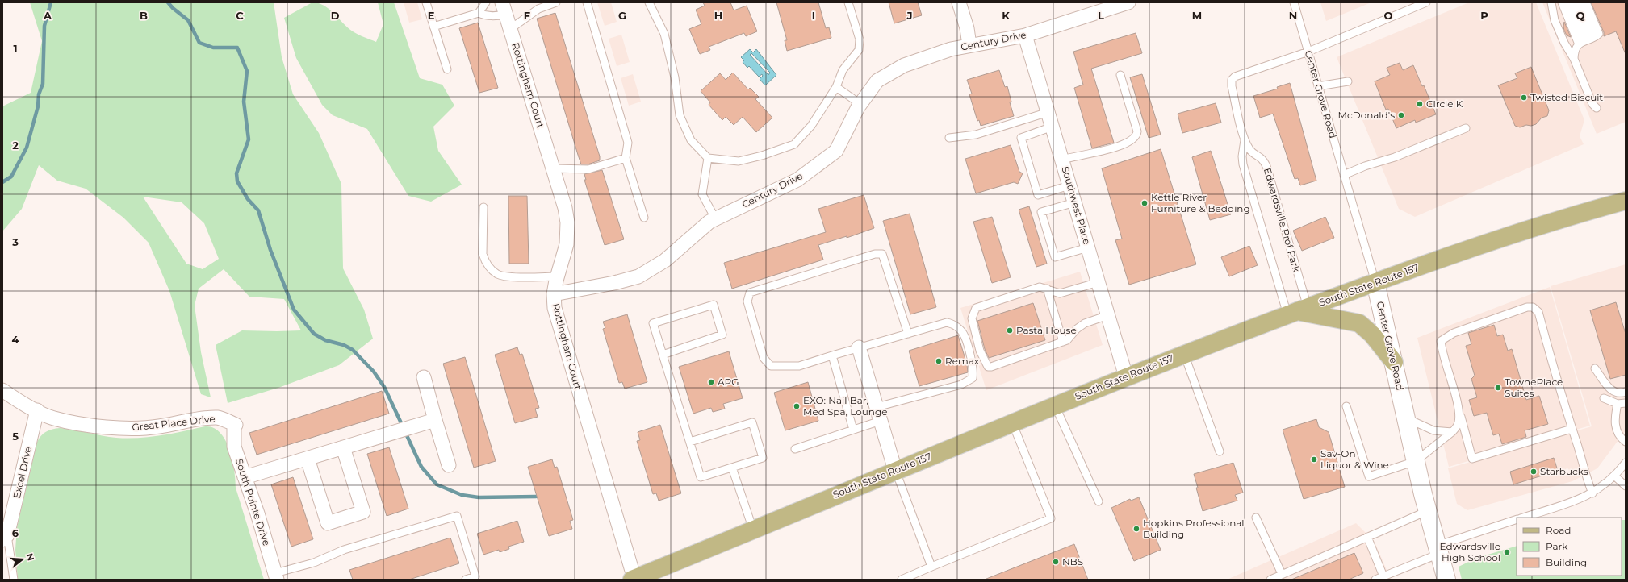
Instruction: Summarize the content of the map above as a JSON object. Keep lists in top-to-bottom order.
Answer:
{
  "streets": {
    "main road": ["South State Route 157"],
    "street": [
      "Century Drive",
      "Rottingham Court",
      "Center Grove Road",
      "Southwest Place",
      "Great Place Drive",
      "Excel Drive",
      "South Pointe Drive"
    ],
    "lane": ["Edwardsville Prof Park"]
  },
  "crossings": [
    ["Century Drive", "Rottingham Court"],
    ["Century Drive", "Southwest Place"],
    ["Rottingham Court", "South State Route 157"],
    ["Center Grove Road", "Edwardsville Prof Park"],
    ["Center Grove Road", "South State Route 157"],
    ["Southwest Place", "South State Route 157"],
    ["Edwardsville Prof Park", "South State Route 157"],
    ["Great Place Drive", "Excel Drive"],
    ["Great Place Drive", "South Pointe Drive"]
  ],
  "places": [
    "Twisted Biscuit",
    "Circle K",
    "McDonald's",
    "Kettle River Furniture & Bedding",
    "Pasta House",
    "Remax",
    "APG",
    "TownePlace Suites",
    "EXO: Nail Bar, Med Spa, Lounge",
    "Sav-On Liquor & Wine",
    "Starbucks",
    "Hopkins Professional Building",
    "Edwardsville High School",
    "NBS"
  ],
  "legend": ["Road", "Park", "Building"],
  "north": "right",
  "grid": {
    "columns": [
      "A",
      "B",
      "C",
      "D",
      "E",
      "F",
      "G",
      "H",
      "I",
      "J",
      "K",
      "L",
      "M",
      "N",
      "O",
      "P",
      "Q"
    ],
    "rows": [
      "1",
      "2",
      "3",
      "4",
      "5",
      "6"
    ]
  }
}
